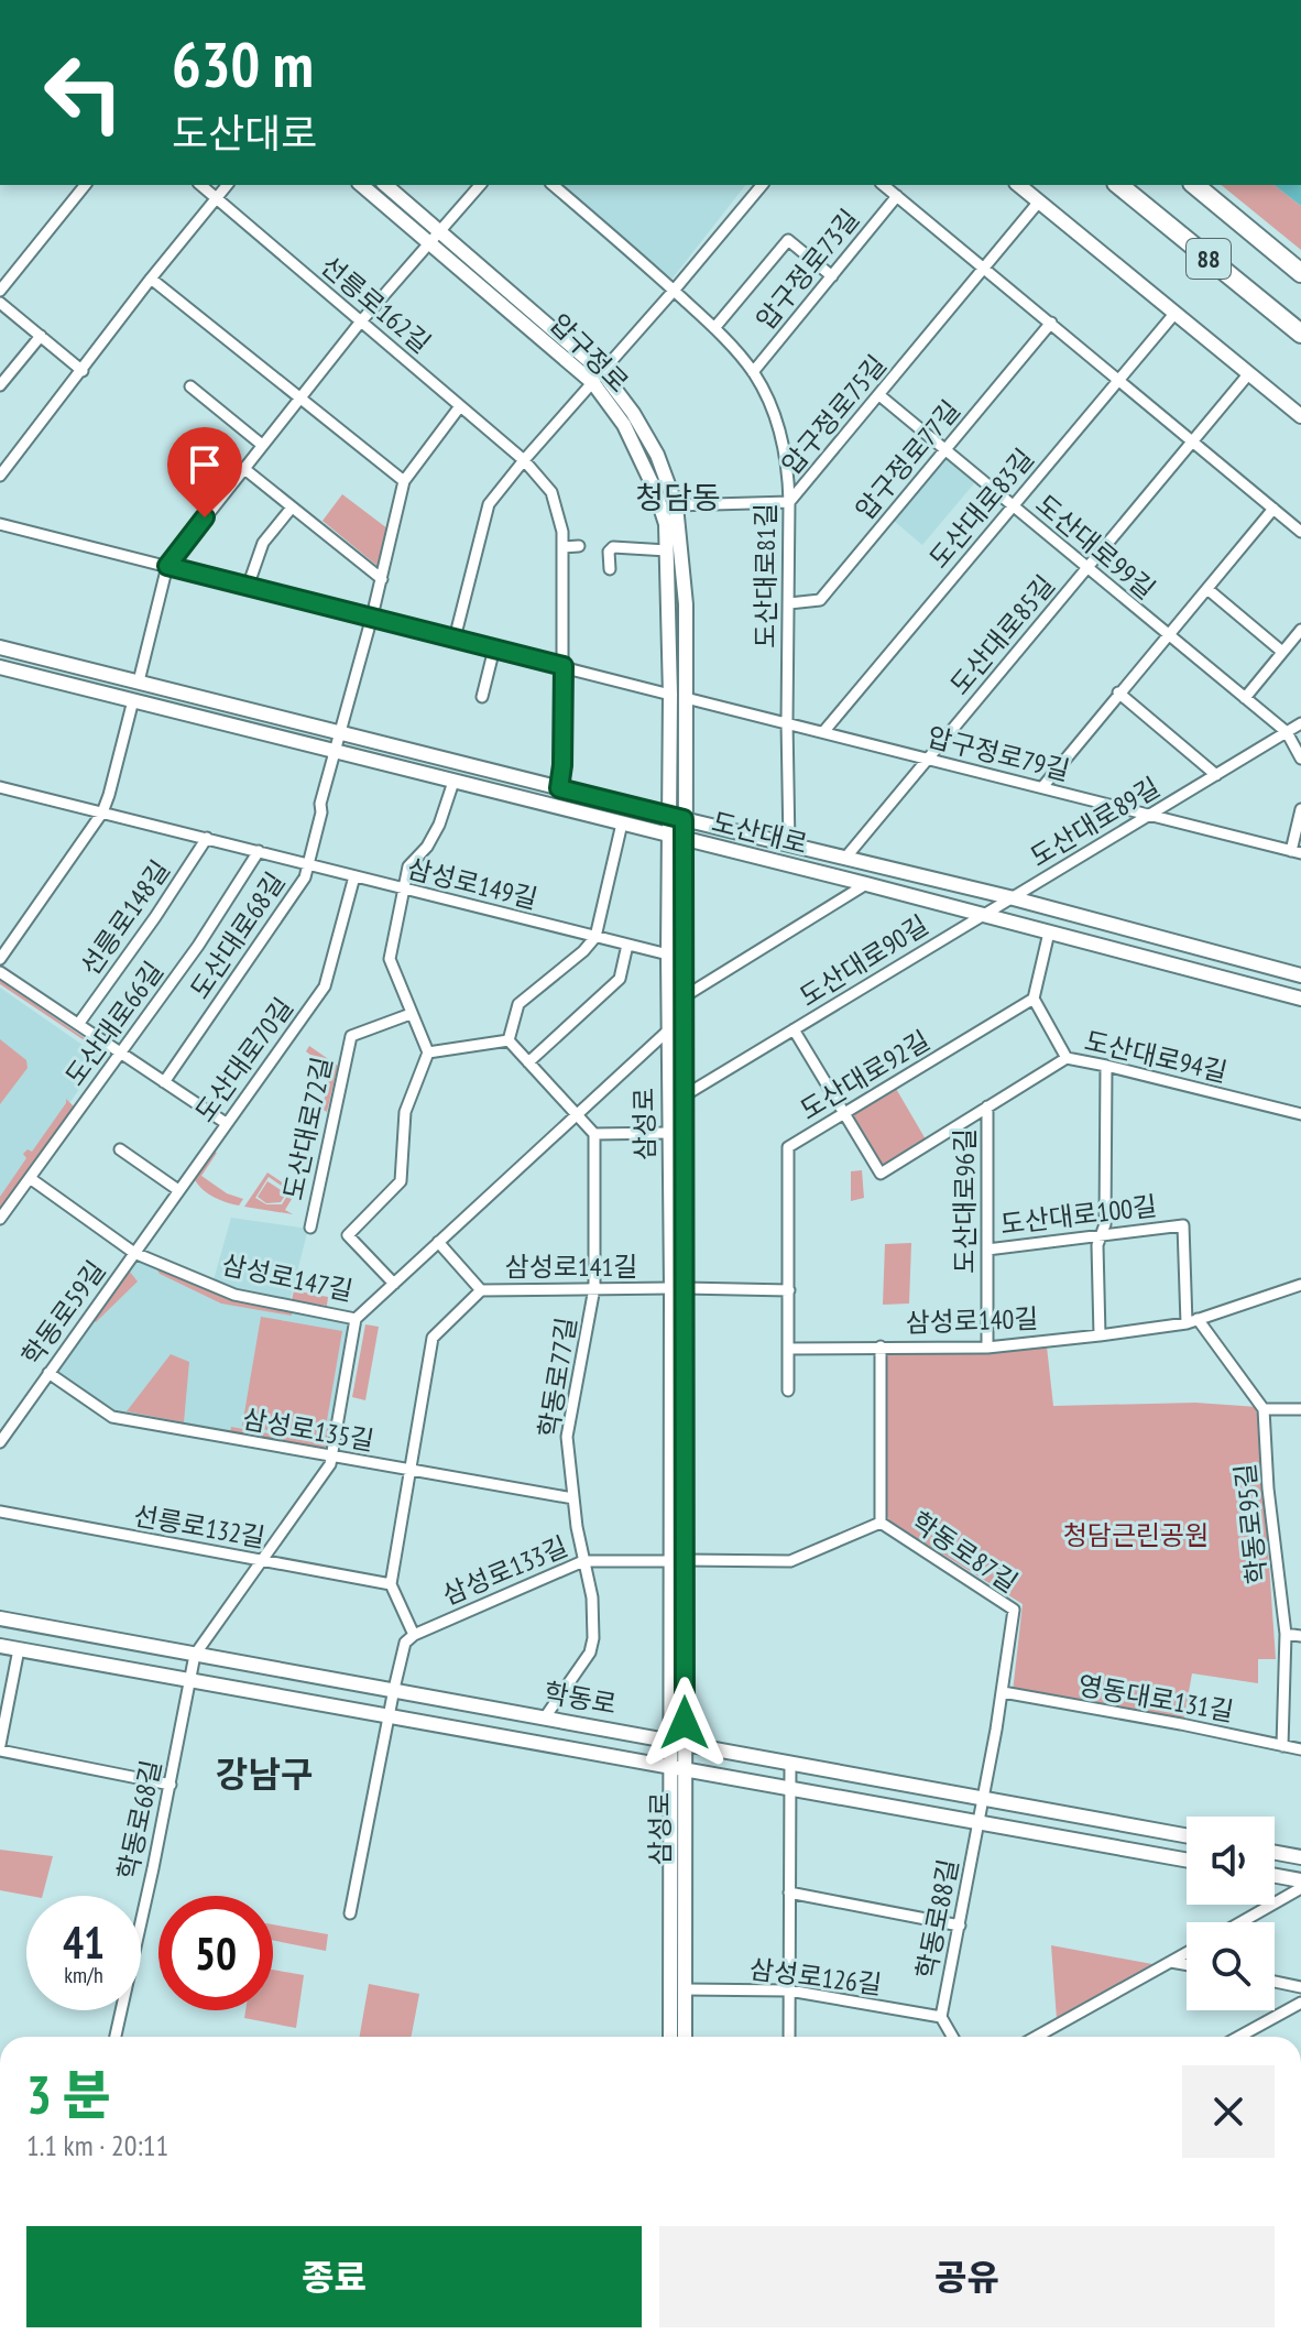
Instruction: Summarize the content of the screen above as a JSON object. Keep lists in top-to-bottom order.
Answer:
{
  "streets": {
    "highway": ["88"],
    "main road": [
      "압구정로",
      "도산대로",
      "삼성로",
      "학동로"
    ],
    "street": [
      "압구정로73길",
      "선릉로162길",
      "압구정로75길",
      "압구정로77길",
      "도산대로83길",
      "도산대로99길",
      "도산대로81길",
      "도산대로85길",
      "압구정로79길",
      "도산대로89길",
      "삼성로149길",
      "선릉로148길",
      "도산대로68길",
      "도산대로90길",
      "도산대로66길",
      "도산대로94길",
      "도산대로70길",
      "도산대로92길",
      "도산대로72길",
      "도산대로96길",
      "도산대로100길",
      "삼성로141길",
      "삼성로147길",
      "학동로59길",
      "삼성로140길",
      "학동로77길",
      "삼성로135길",
      "학동로95길",
      "선릉로132길",
      "학동로87길",
      "삼성로133길",
      "영동대로131길",
      "학동로68길",
      "학동로88길",
      "삼성로126길"
    ]
  },
  "crossings": [
    ["압구정로73길", "도산대로81길"],
    ["선릉로162길", "도산대로"],
    ["압구정로", "압구정로75길"],
    ["압구정로", "압구정로79길"],
    ["압구정로", "도산대로"],
    ["압구정로", "삼성로"],
    ["압구정로75길", "도산대로99길"],
    ["압구정로75길", "도산대로81길"],
    ["압구정로77길", "도산대로99길"],
    ["압구정로77길", "도산대로81길"],
    ["도산대로83길", "도산대로99길"],
    ["도산대로83길", "압구정로79길"],
    ["도산대로99길", "도산대로85길"],
    ["도산대로99길", "도산대로89길"],
    ["도산대로81길", "압구정로79길"],
    ["도산대로81길", "도산대로"],
    ["도산대로85길", "압구정로79길"],
    ["도산대로85길", "도산대로"],
    ["압구정로79길", "도산대로89길"],
    ["도산대로89길", "도산대로"],
    ["도산대로89길", "도산대로90길"],
    ["도산대로", "도산대로68길"],
    ["도산대로", "도산대로90길"],
    ["도산대로", "삼성로"],
    ["삼성로149길", "선릉로148길"],
    ["삼성로149길", "도산대로68길"],
    ["삼성로149길", "도산대로70길"],
    ["삼성로149길", "삼성로"],
    ["선릉로148길", "도산대로68길"],
    ["선릉로148길", "도산대로66길"],
    ["도산대로90길", "도산대로92길"],
    ["도산대로90길", "도산대로96길"],
    ["도산대로66길", "삼성로147길"],
    ["도산대로94길", "도산대로92길"],
    ["도산대로94길", "도산대로96길"],
    ["도산대로70길", "삼성로147길"],
    ["도산대로70길", "학동로59길"],
    ["도산대로92길", "삼성로141길"],
    ["도산대로92길", "삼성로140길"],
    ["삼성로", "삼성로141길"],
    ["삼성로", "삼성로147길"],
    ["삼성로", "삼성로133길"],
    ["삼성로", "학동로"],
    ["삼성로", "삼성로126길"],
    ["도산대로96길", "도산대로100길"],
    ["도산대로96길", "삼성로140길"],
    ["도산대로100길", "삼성로140길"],
    ["삼성로141길", "삼성로147길"],
    ["삼성로141길", "학동로77길"],
    ["삼성로147길", "학동로59길"],
    ["학동로59길", "삼성로135길"],
    ["삼성로140길", "학동로87길"],
    ["학동로77길", "삼성로135길"],
    ["학동로77길", "삼성로133길"],
    ["학동로77길", "학동로"],
    ["학동로95길", "영동대로131길"],
    ["학동로87길", "삼성로133길"],
    ["학동로87길", "학동로"],
    ["학동로87길", "영동대로131길"],
    ["학동로87길", "학동로88길"],
    ["학동로", "학동로68길"],
    ["학동로", "학동로88길"],
    ["학동로88길", "삼성로126길"]
  ],
  "districts": ["청담동", "강남구"],
  "parks": ["청담근린공원"],
  "page": {
    "turn": ["630 m", "도산대로"],
    "speed": "41 km/h",
    "limit": "50",
    "heading": ["3 분", "1.1 km · 20:11"],
    "buttons": ["종료", "공유"]
  }
}
